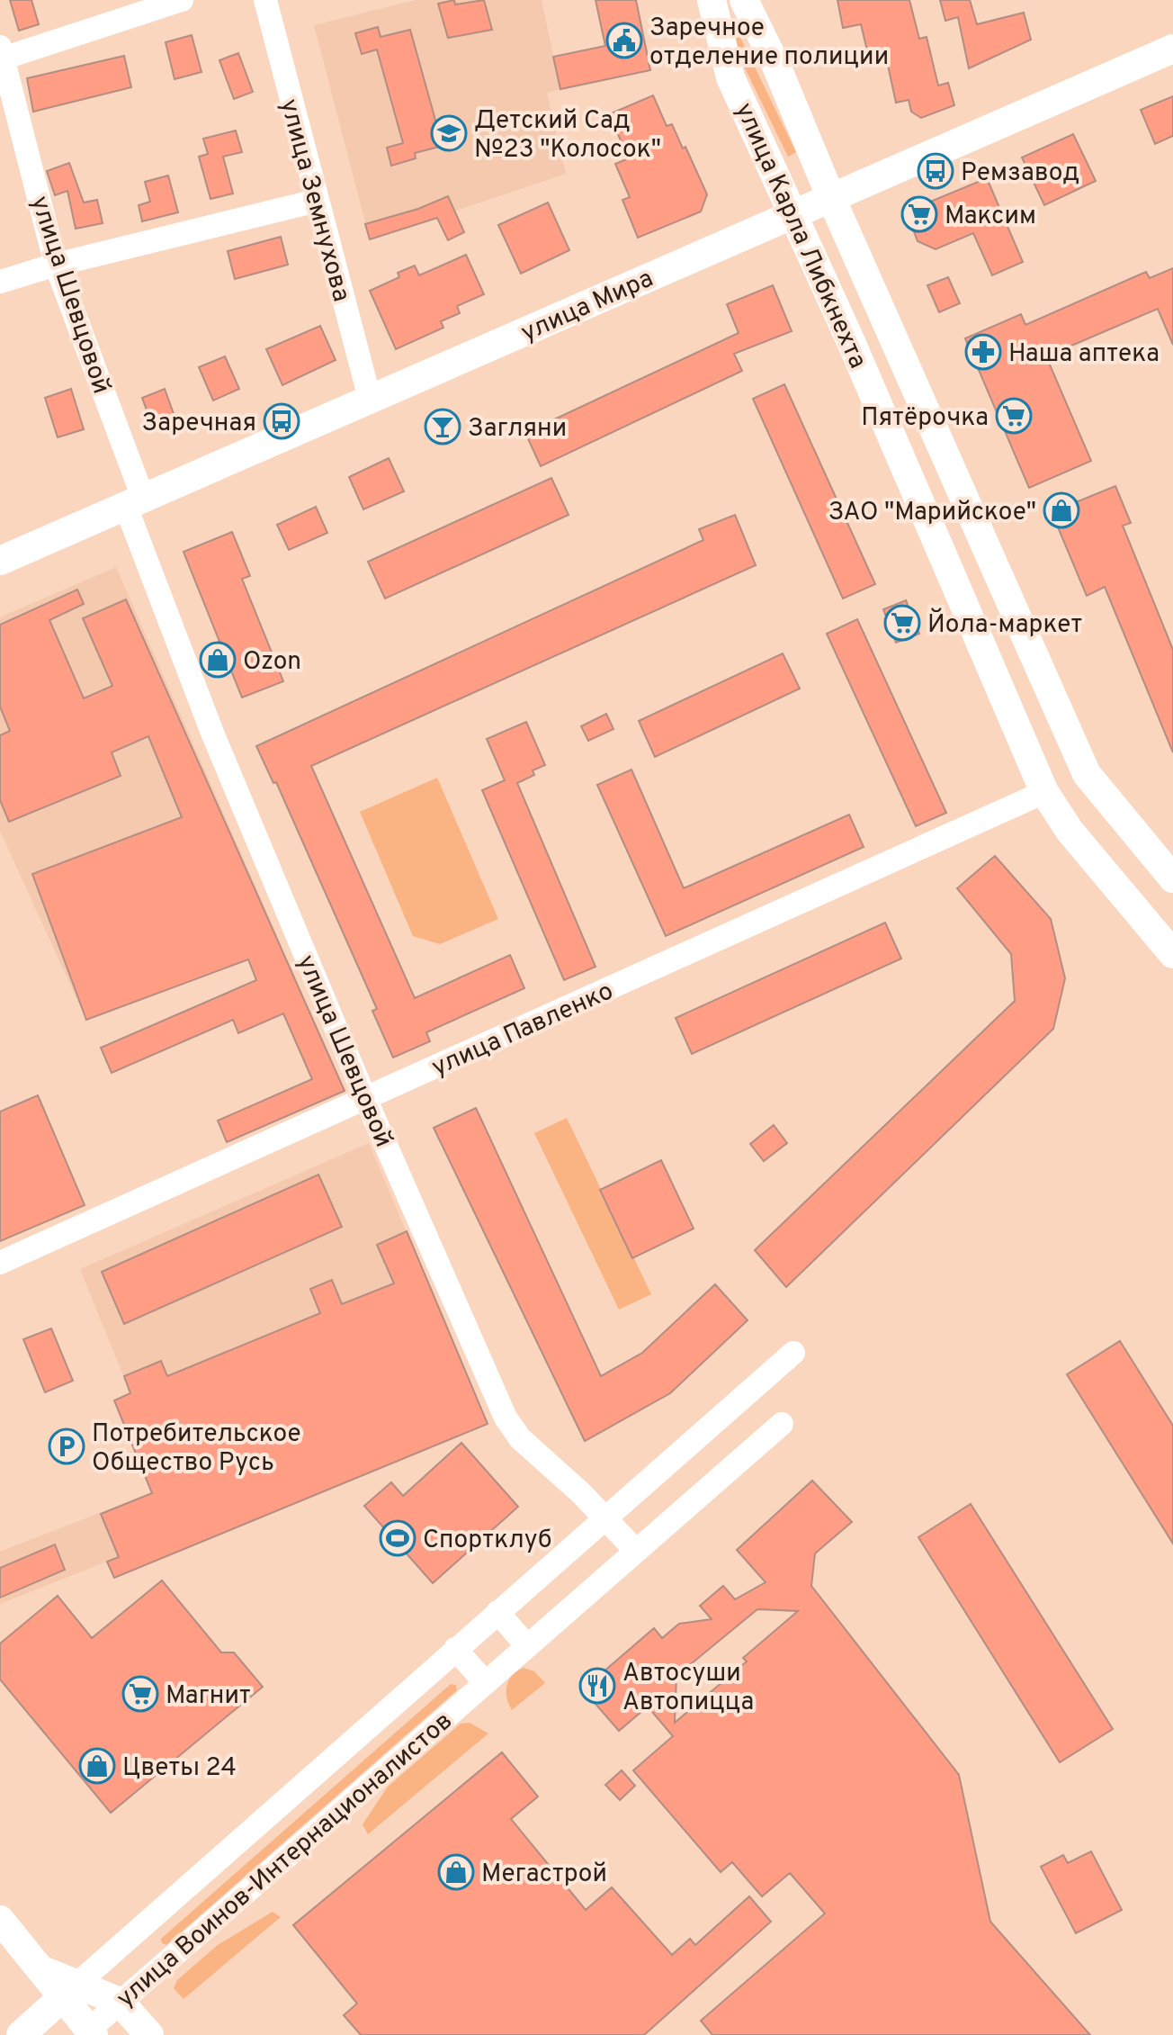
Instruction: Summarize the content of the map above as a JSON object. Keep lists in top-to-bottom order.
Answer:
{
  "streets": {
    "main road": ["улица Карла Либкнехта", "улица Мира", "улица Воинов-Интернационалистов"],
    "street": ["улица Земнухова", "улица Шевцовой", "улица Павленко"]
  },
  "crossings": [
    ["улица Земнухова", "улица Мира"],
    ["улица Карла Либкнехта", "улица Мира"],
    ["улица Карла Либкнехта", "улица Павленко"],
    ["улица Шевцовой", "улица Мира"],
    ["улица Шевцовой", "улица Павленко"],
    ["улица Шевцовой", "улица Воинов-Интернационалистов"]
  ],
  "places": {
    "public building": ["Заречное отделение полиции"],
    "school or university": ["Детский Сад №23 \"Колосок\""],
    "bus stop": ["Ремзавод", "Заречная"],
    "supermarket": [
      "Максим",
      "Пятёрочка",
      "Йола-маркет",
      "Магнит"
    ],
    "pharmacy": ["Наша аптека"],
    "bar": ["Загляни"],
    "shop": [
      "ЗАО \"Марийское\"",
      "Ozon",
      "Цветы 24",
      "Мегастрой"
    ],
    "parking": ["Потребительское Общество Русь"],
    "sports": ["Спортклуб"],
    "restaurant": ["Автосуши Автопицца"]
  }
}
